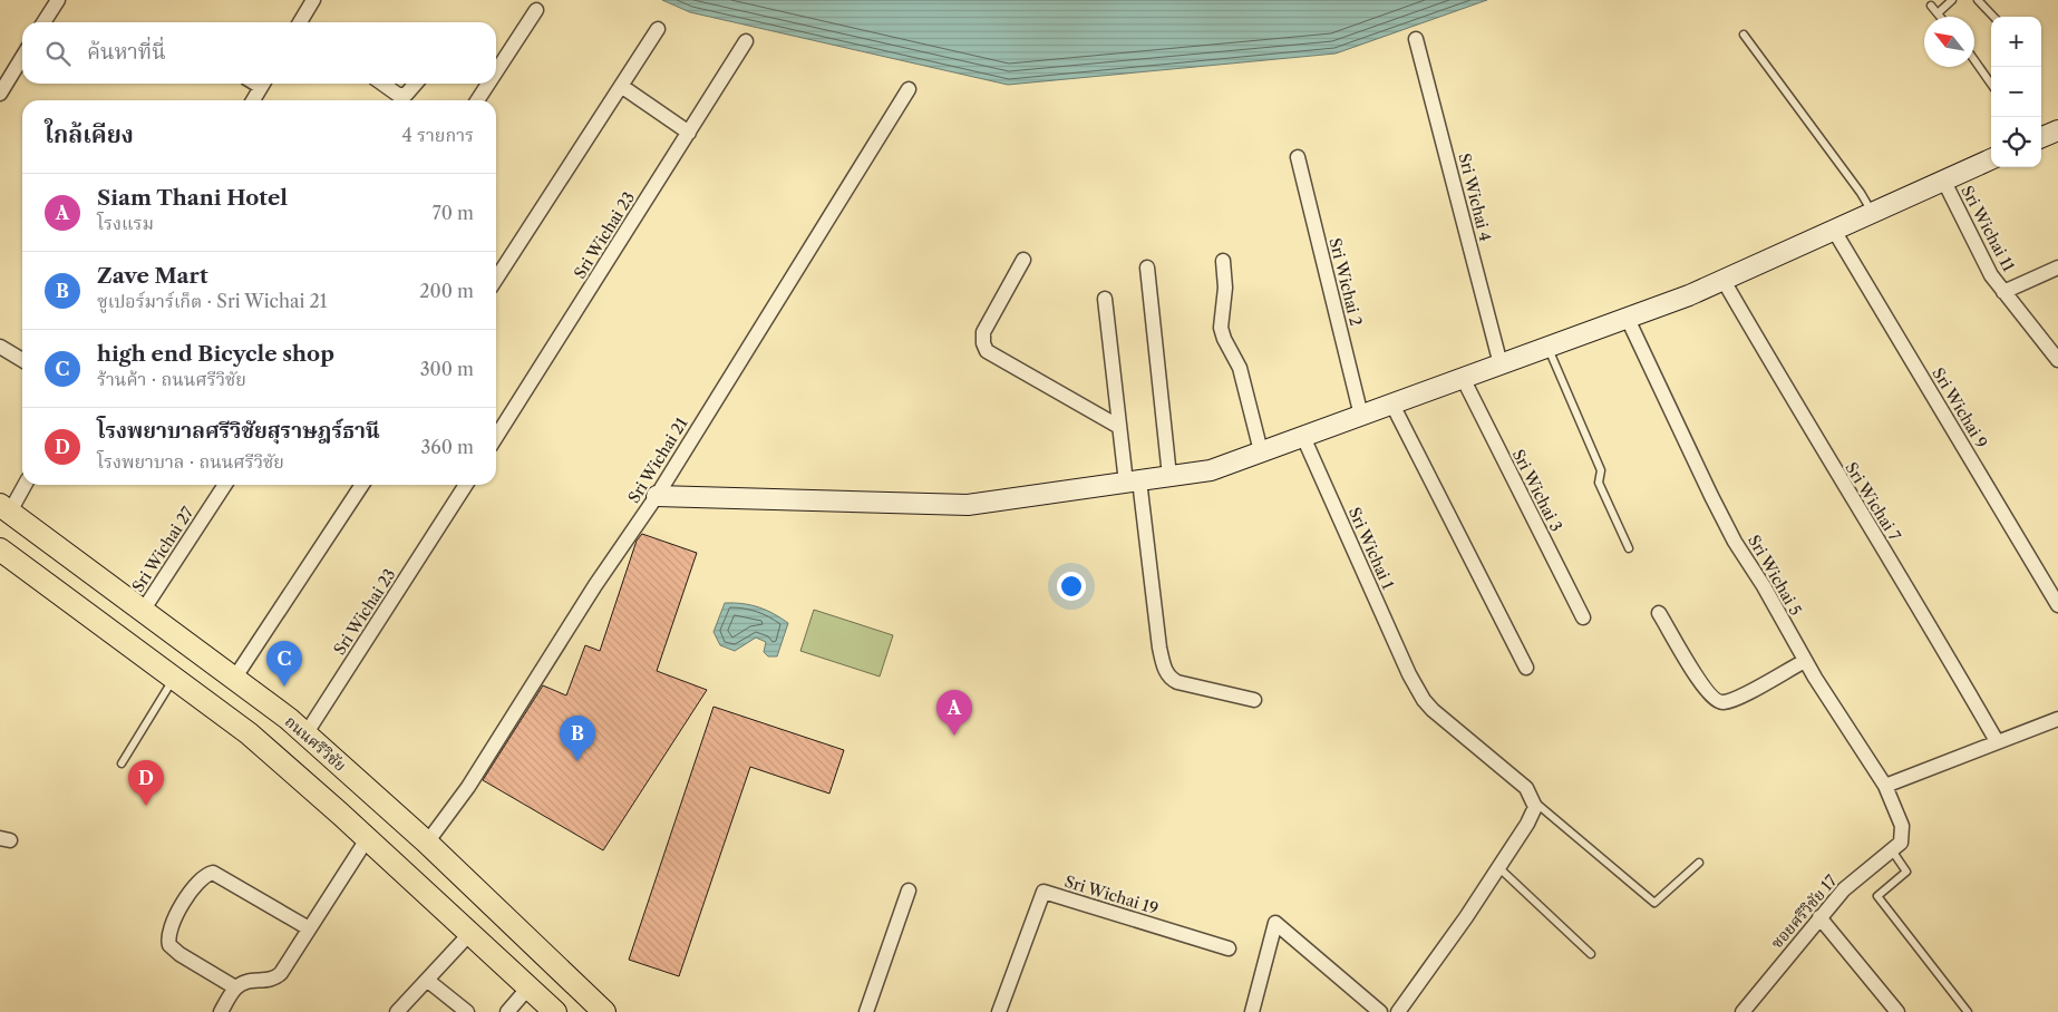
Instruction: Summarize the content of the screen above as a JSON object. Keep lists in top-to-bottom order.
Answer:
{
  "streets": {
    "main road": ["ถนนศรีวิชัย"],
    "street": [
      "Sri Wichai 4",
      "Sri Wichai 11",
      "Sri Wichai 23",
      "Sri Wichai 2",
      "Sri Wichai 9",
      "Sri Wichai 21",
      "Sri Wichai 3",
      "Sri Wichai 7",
      "Sri Wichai 1",
      "Sri Wichai 27",
      "Sri Wichai 5",
      "Sri Wichai 19",
      "ซอยศรีวิชัย 17"
    ]
  },
  "crossings": [
    ["Sri Wichai 23", "ถนนศรีวิชัย"],
    ["Sri Wichai 21", "ถนนศรีวิชัย"],
    ["Sri Wichai 27", "ถนนศรีวิชัย"],
    ["Sri Wichai 5", "ซอยศรีวิชัย 17"]
  ],
  "north": "top left",
  "page": {
    "map_buttons": ["+", "−"],
    "search": "ค้นหาที่นี่",
    "heading": ["ใกล้เคียง", "4 รายการ"],
    "list": [
      {
        "mark": "A",
        "name": "Siam Thani Hotel",
        "note": "โรงแรม",
        "value": "70 m"
      },
      {
        "mark": "B",
        "name": "Zave Mart",
        "note": "ซูเปอร์มาร์เก็ต · Sri Wichai 21",
        "value": "200 m"
      },
      {
        "mark": "C",
        "name": "high end Bicycle shop",
        "note": "ร้านค้า · ถนนศรีวิชัย",
        "value": "300 m"
      },
      {
        "mark": "D",
        "name": "โรงพยาบาลศรีวิชัยสุราษฎร์ธานี",
        "note": "โรงพยาบาล · ถนนศรีวิชัย",
        "value": "360 m"
      }
    ],
    "pins": [
      "C",
      "A",
      "B",
      "D"
    ]
  }
}
